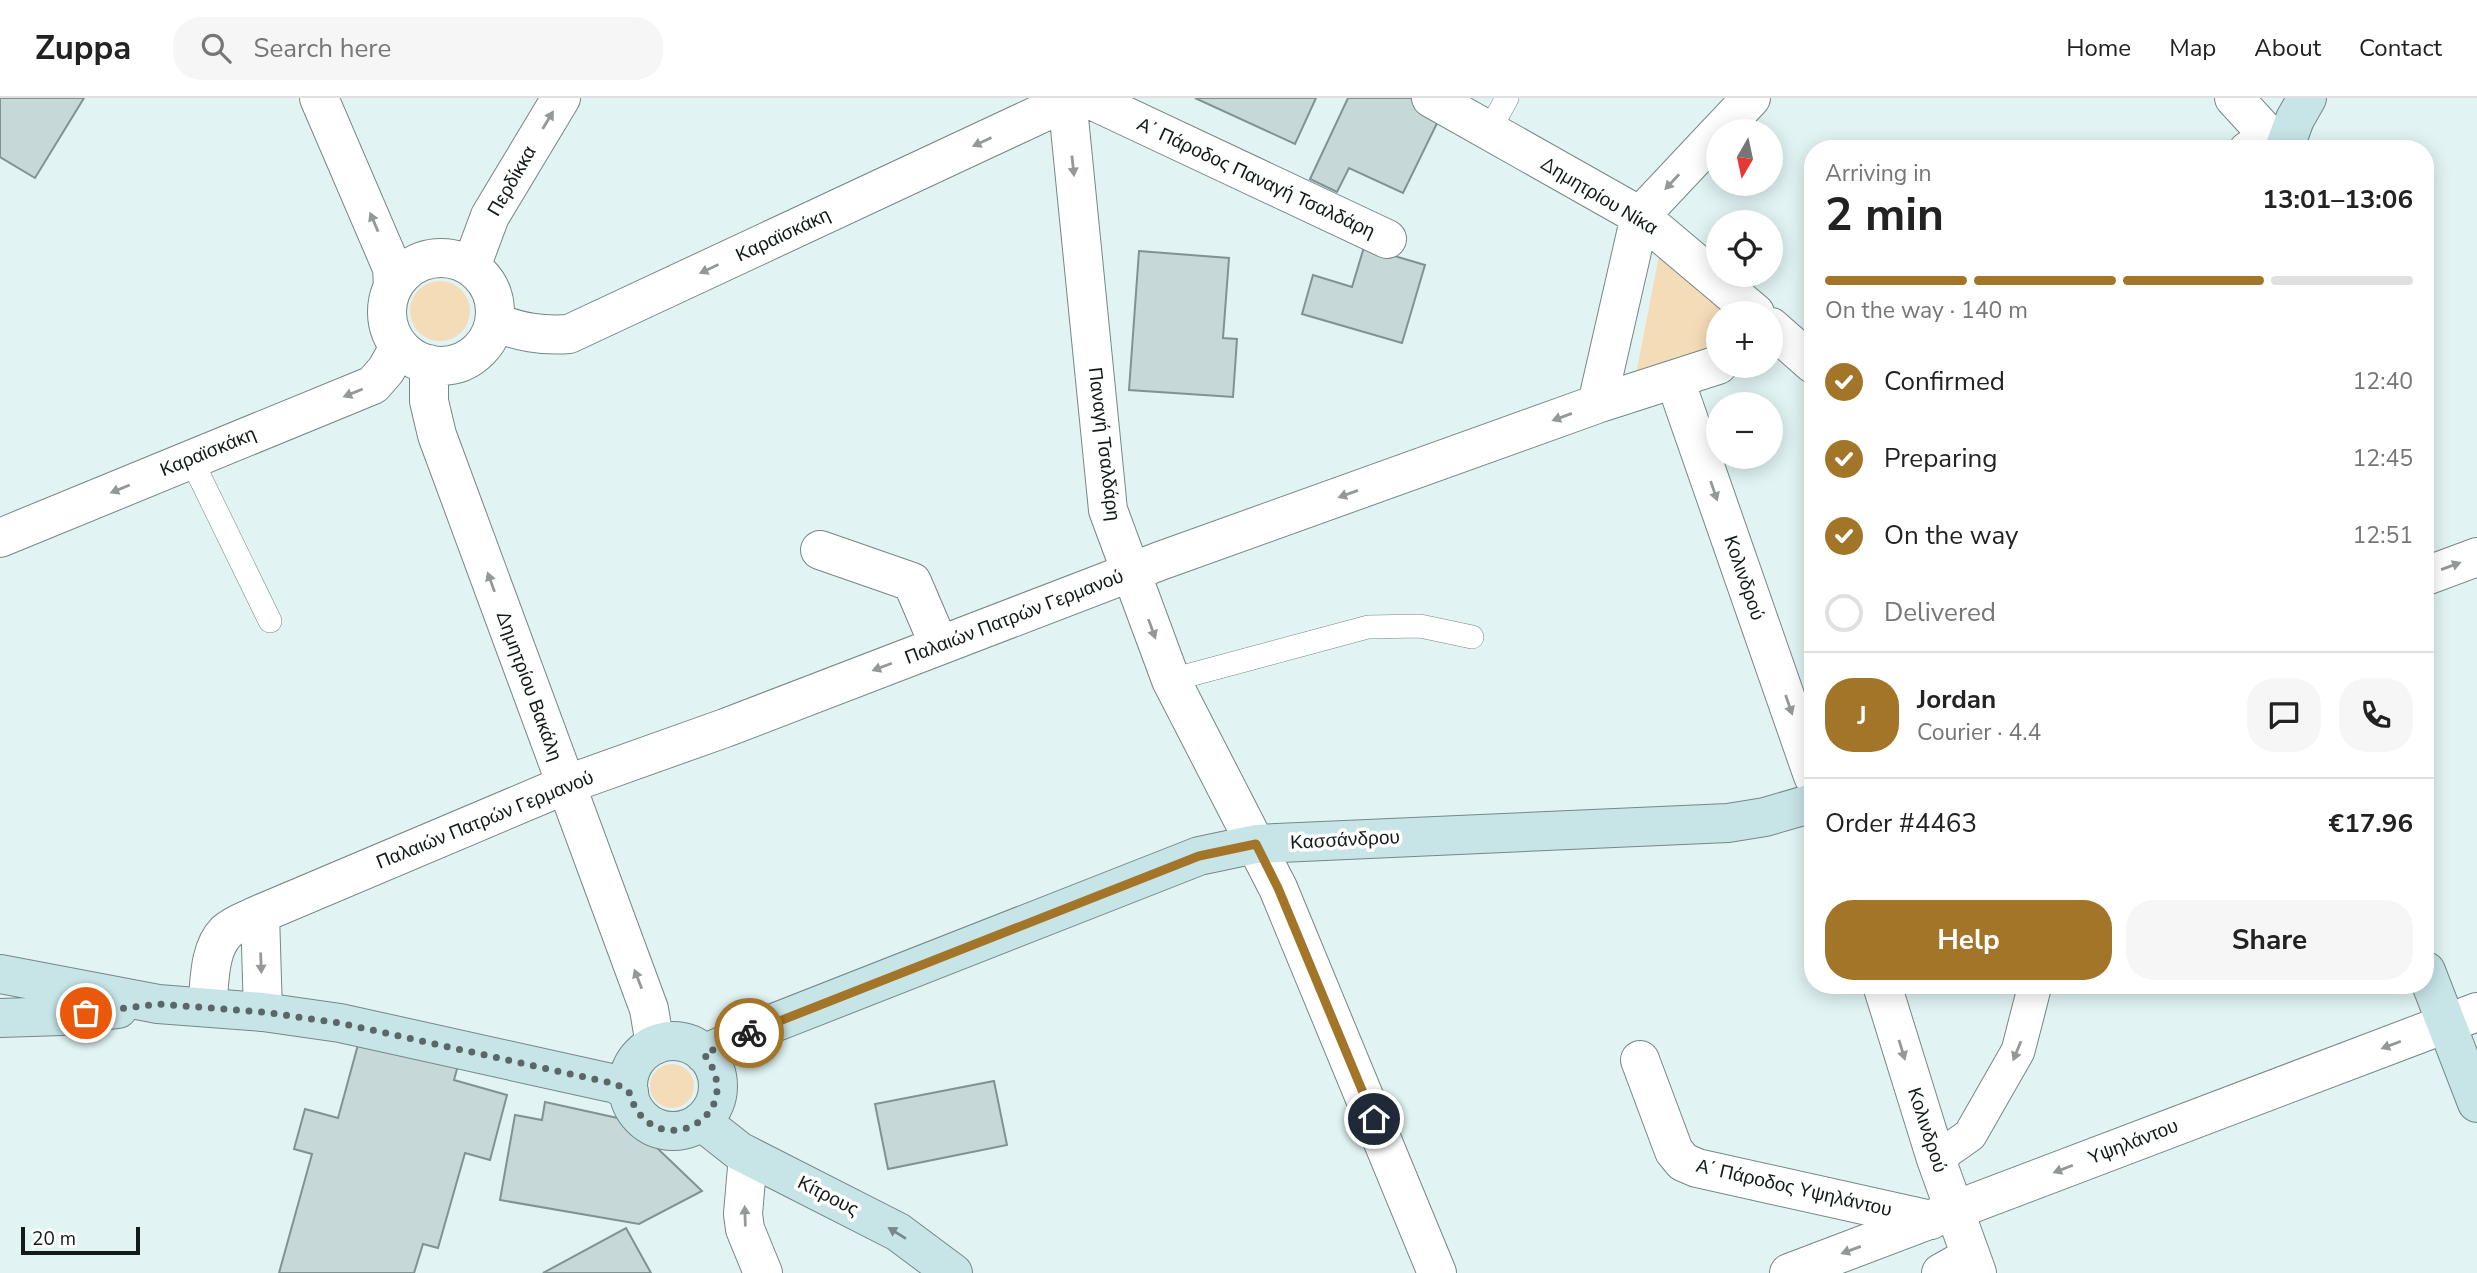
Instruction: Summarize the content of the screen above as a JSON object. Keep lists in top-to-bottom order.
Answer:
{
  "streets": {
    "main road": ["Κασσάνδρου", "Κίτρους"],
    "street": [
      "Α΄ Πάροδος Παναγή Τσαλδάρη",
      "Περδίκκα",
      "Δημητρίου Νίκα",
      "Καραϊσκάκη",
      "Παναγή Τσαλδάρη",
      "Κολινδρού",
      "Παλαιών Πατρών Γερμανού",
      "Δημητρίου Βακάλη",
      "Υψηλάντου",
      "Α΄ Πάροδος Υψηλάντου"
    ]
  },
  "crossings": [
    ["Α΄ Πάροδος Παναγή Τσαλδάρη", "Καραϊσκάκη"],
    ["Α΄ Πάροδος Παναγή Τσαλδάρη", "Παναγή Τσαλδάρη"],
    ["Περδίκκα", "Καραϊσκάκη"],
    ["Περδίκκα", "Δημητρίου Βακάλη"],
    ["Καραϊσκάκη", "Παναγή Τσαλδάρη"],
    ["Καραϊσκάκη", "Δημητρίου Βακάλη"],
    ["Παναγή Τσαλδάρη", "Παλαιών Πατρών Γερμανού"],
    ["Παναγή Τσαλδάρη", "Κασσάνδρου"],
    ["Κολινδρού", "Παλαιών Πατρών Γερμανού"],
    ["Κολινδρού", "Υψηλάντου"],
    ["Κολινδρού", "Α΄ Πάροδος Υψηλάντου"],
    ["Παλαιών Πατρών Γερμανού", "Δημητρίου Βακάλη"],
    ["Δημητρίου Βακάλη", "Κασσάνδρου"],
    ["Δημητρίου Βακάλη", "Κίτρους"],
    ["Κασσάνδρου", "Κίτρους"],
    ["Υψηλάντου", "Α΄ Πάροδος Υψηλάντου"]
  ],
  "one_way": [
    "Περδίκκα",
    "Καραϊσκάκη",
    "Παναγή Τσαλδάρη",
    "Κολινδρού",
    "Παλαιών Πατρών Γερμανού",
    "Δημητρίου Βακάλη",
    "Υψηλάντου",
    "Κίτρους"
  ],
  "scale_bar": "20 m",
  "north": "bottom",
  "page": {
    "header": "Zuppa",
    "search": "Search here",
    "nav": [
      "Home",
      "Map",
      "About",
      "Contact"
    ],
    "map_buttons": ["+", "−"],
    "heading": ["2 min", "Arriving in", "13:01–13:06"],
    "panel": [
      "Jordan",
      "Courier · 4.4",
      "Order #4463",
      "€17.96"
    ],
    "bar": "On the way · 140 m",
    "list": [
      ["Confirmed", "12:40"],
      ["Preparing", "12:45"],
      ["On the way", "12:51"],
      "Delivered"
    ],
    "round": "J",
    "buttons": ["Help", "Share"],
    "scale": "20 m"
  }
}
